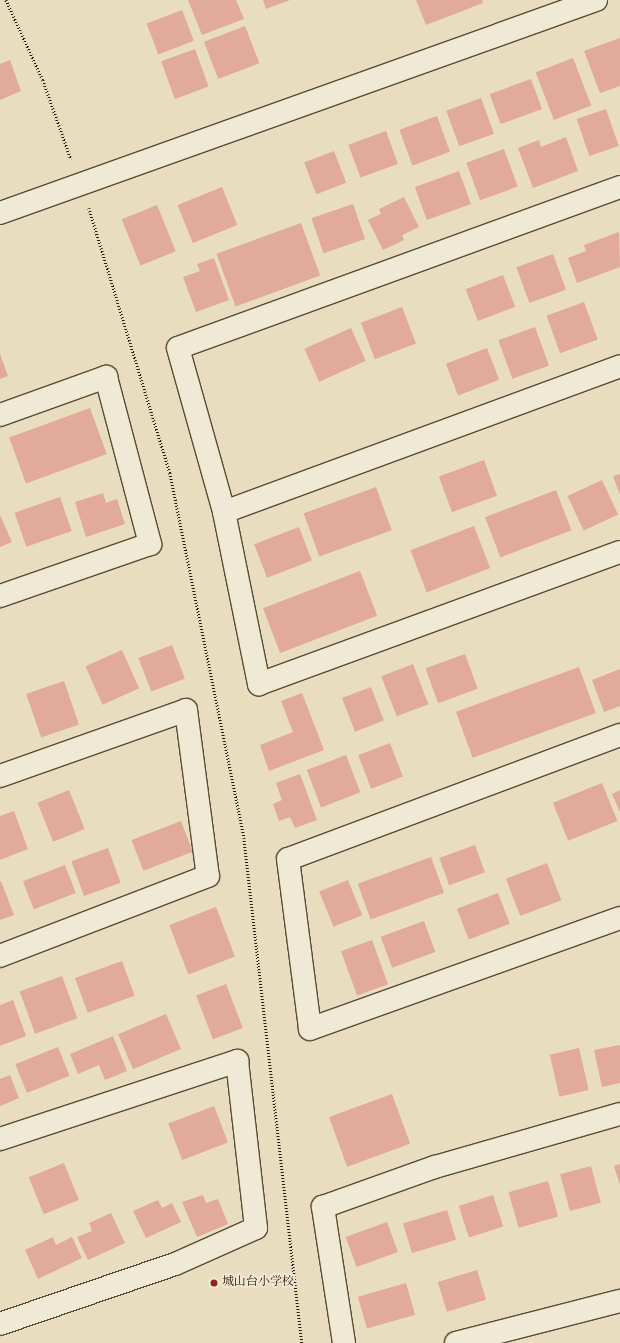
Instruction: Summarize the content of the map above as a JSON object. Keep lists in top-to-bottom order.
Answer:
{
  "places": ["城山台小学校"]
}
